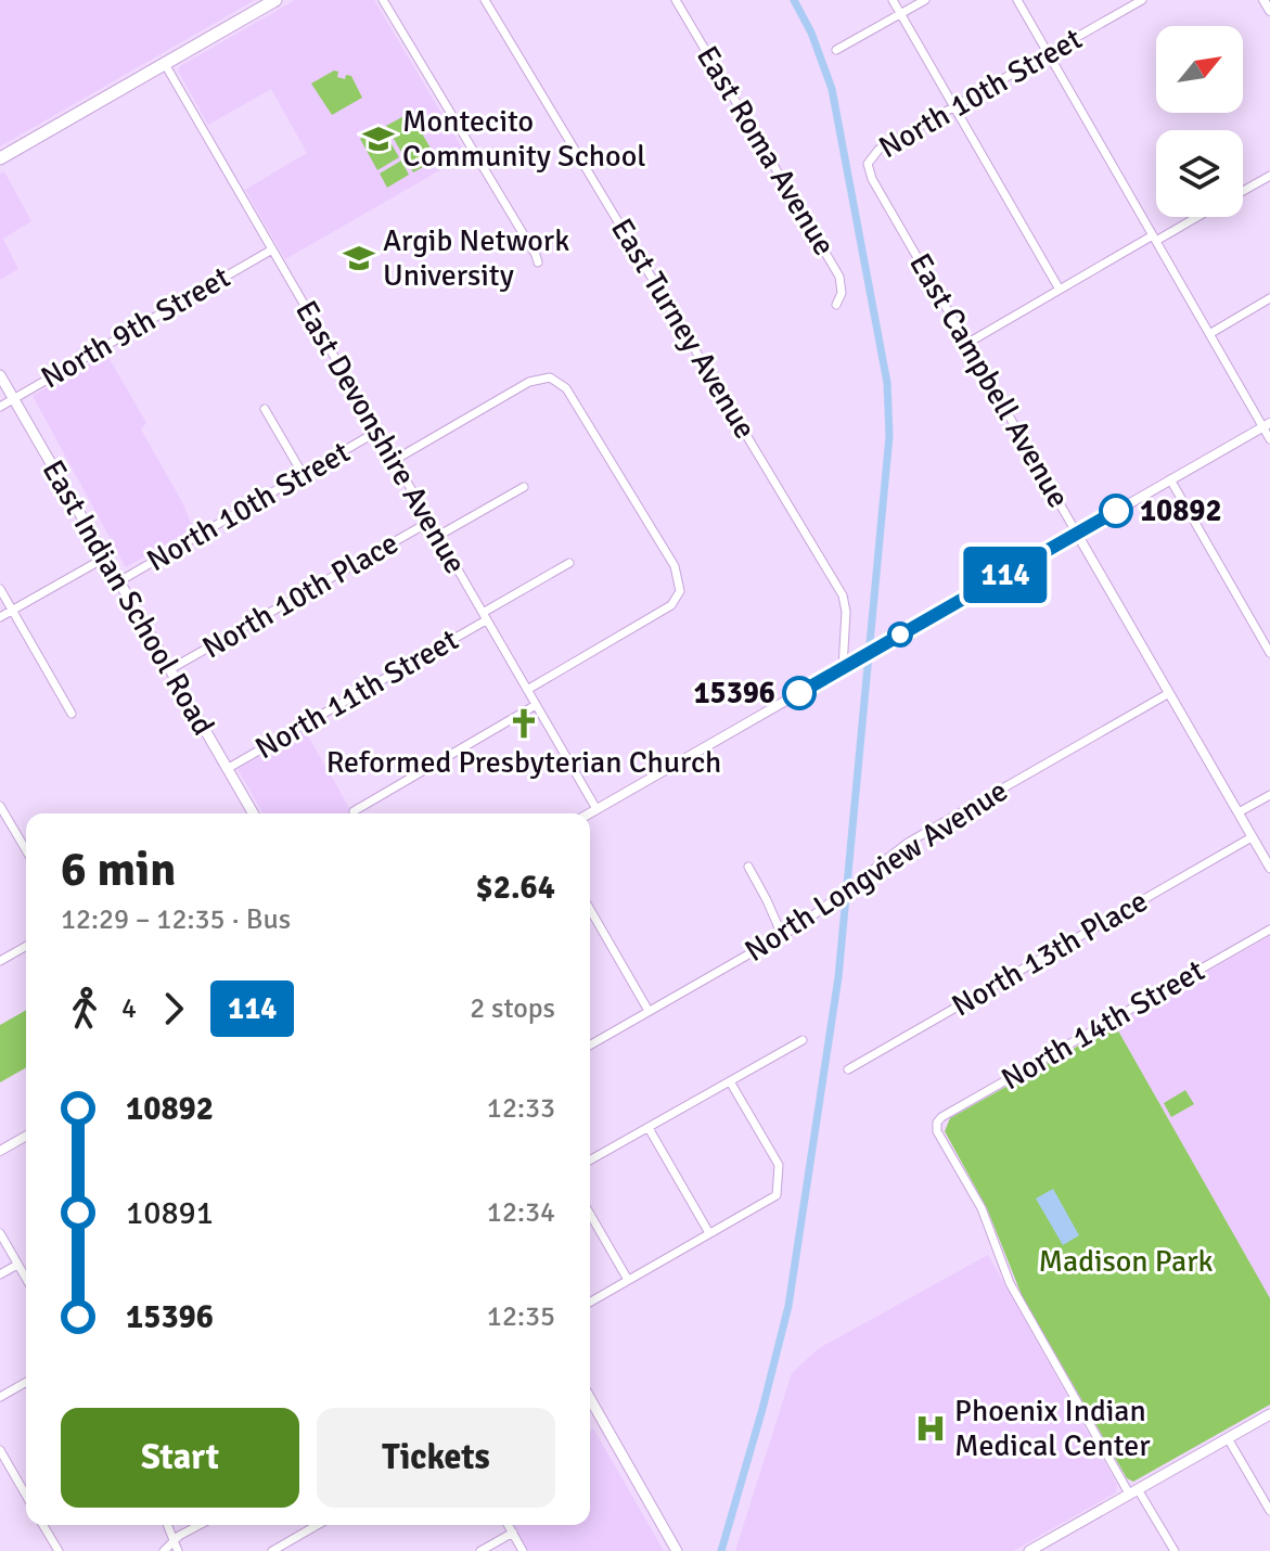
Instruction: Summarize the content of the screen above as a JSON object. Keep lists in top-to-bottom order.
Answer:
{
  "streets": {
    "main road": ["East Indian School Road"],
    "street": [
      "North 10th Street",
      "East Roma Avenue",
      "North 9th Street",
      "East Turney Avenue",
      "East Campbell Avenue",
      "East Devonshire Avenue",
      "North 10th Place",
      "North 11th Street",
      "North Longview Avenue",
      "North 13th Place",
      "North 14th Street"
    ]
  },
  "crossings": [
    ["North 10th Street", "East Campbell Avenue"],
    ["North 10th Street", "East Devonshire Avenue"],
    ["North 10th Street", "East Indian School Road"],
    ["North 9th Street", "East Devonshire Avenue"],
    ["North 9th Street", "East Indian School Road"],
    ["East Campbell Avenue", "North Longview Avenue"],
    ["East Campbell Avenue", "North 13th Place"],
    ["East Devonshire Avenue", "North 10th Place"],
    ["East Devonshire Avenue", "North 11th Street"],
    ["North 10th Place", "East Indian School Road"],
    ["East Indian School Road", "North 11th Street"]
  ],
  "parks": ["Madison Park"],
  "places": {
    "school or university": ["Montecito Community School", "Argib Network University"],
    "other": ["10892", "15396"],
    "church": ["Reformed Presbyterian Church"],
    "hospital": ["Phoenix Indian Medical Center"]
  },
  "lines": ["bus line 114"],
  "north": "top right",
  "page": {
    "on_map": "114",
    "heading": ["6 min", "12:29 – 12:35 · Bus", "$2.64"],
    "legs": ["4", "114", "2 stops"],
    "list": [
      {
        "name": "10892",
        "value": "12:33"
      },
      {
        "name": "10891",
        "value": "12:34"
      },
      {
        "name": "15396",
        "value": "12:35"
      }
    ],
    "buttons": ["Start", "Tickets"]
  }
}
